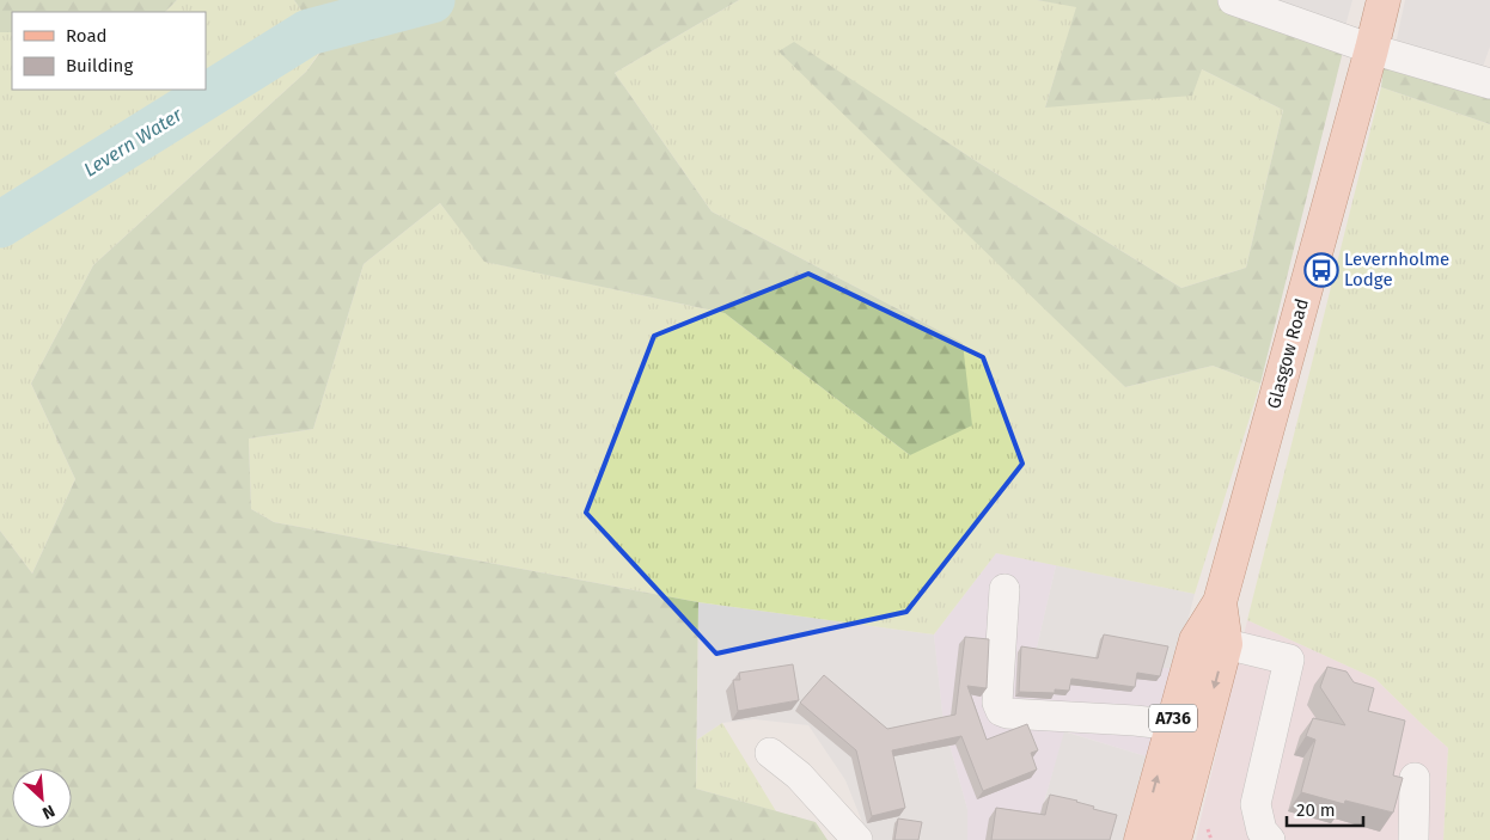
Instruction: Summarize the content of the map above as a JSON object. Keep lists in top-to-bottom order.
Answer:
{
  "streets": {
    "main road": ["Glasgow Road", "A736"]
  },
  "water": ["Levern Water"],
  "places": {
    "bus stop": ["Levernholme Lodge"]
  },
  "legend": ["Road", "Building"],
  "scale_bar": "20 m",
  "north": "bottom right"
}
